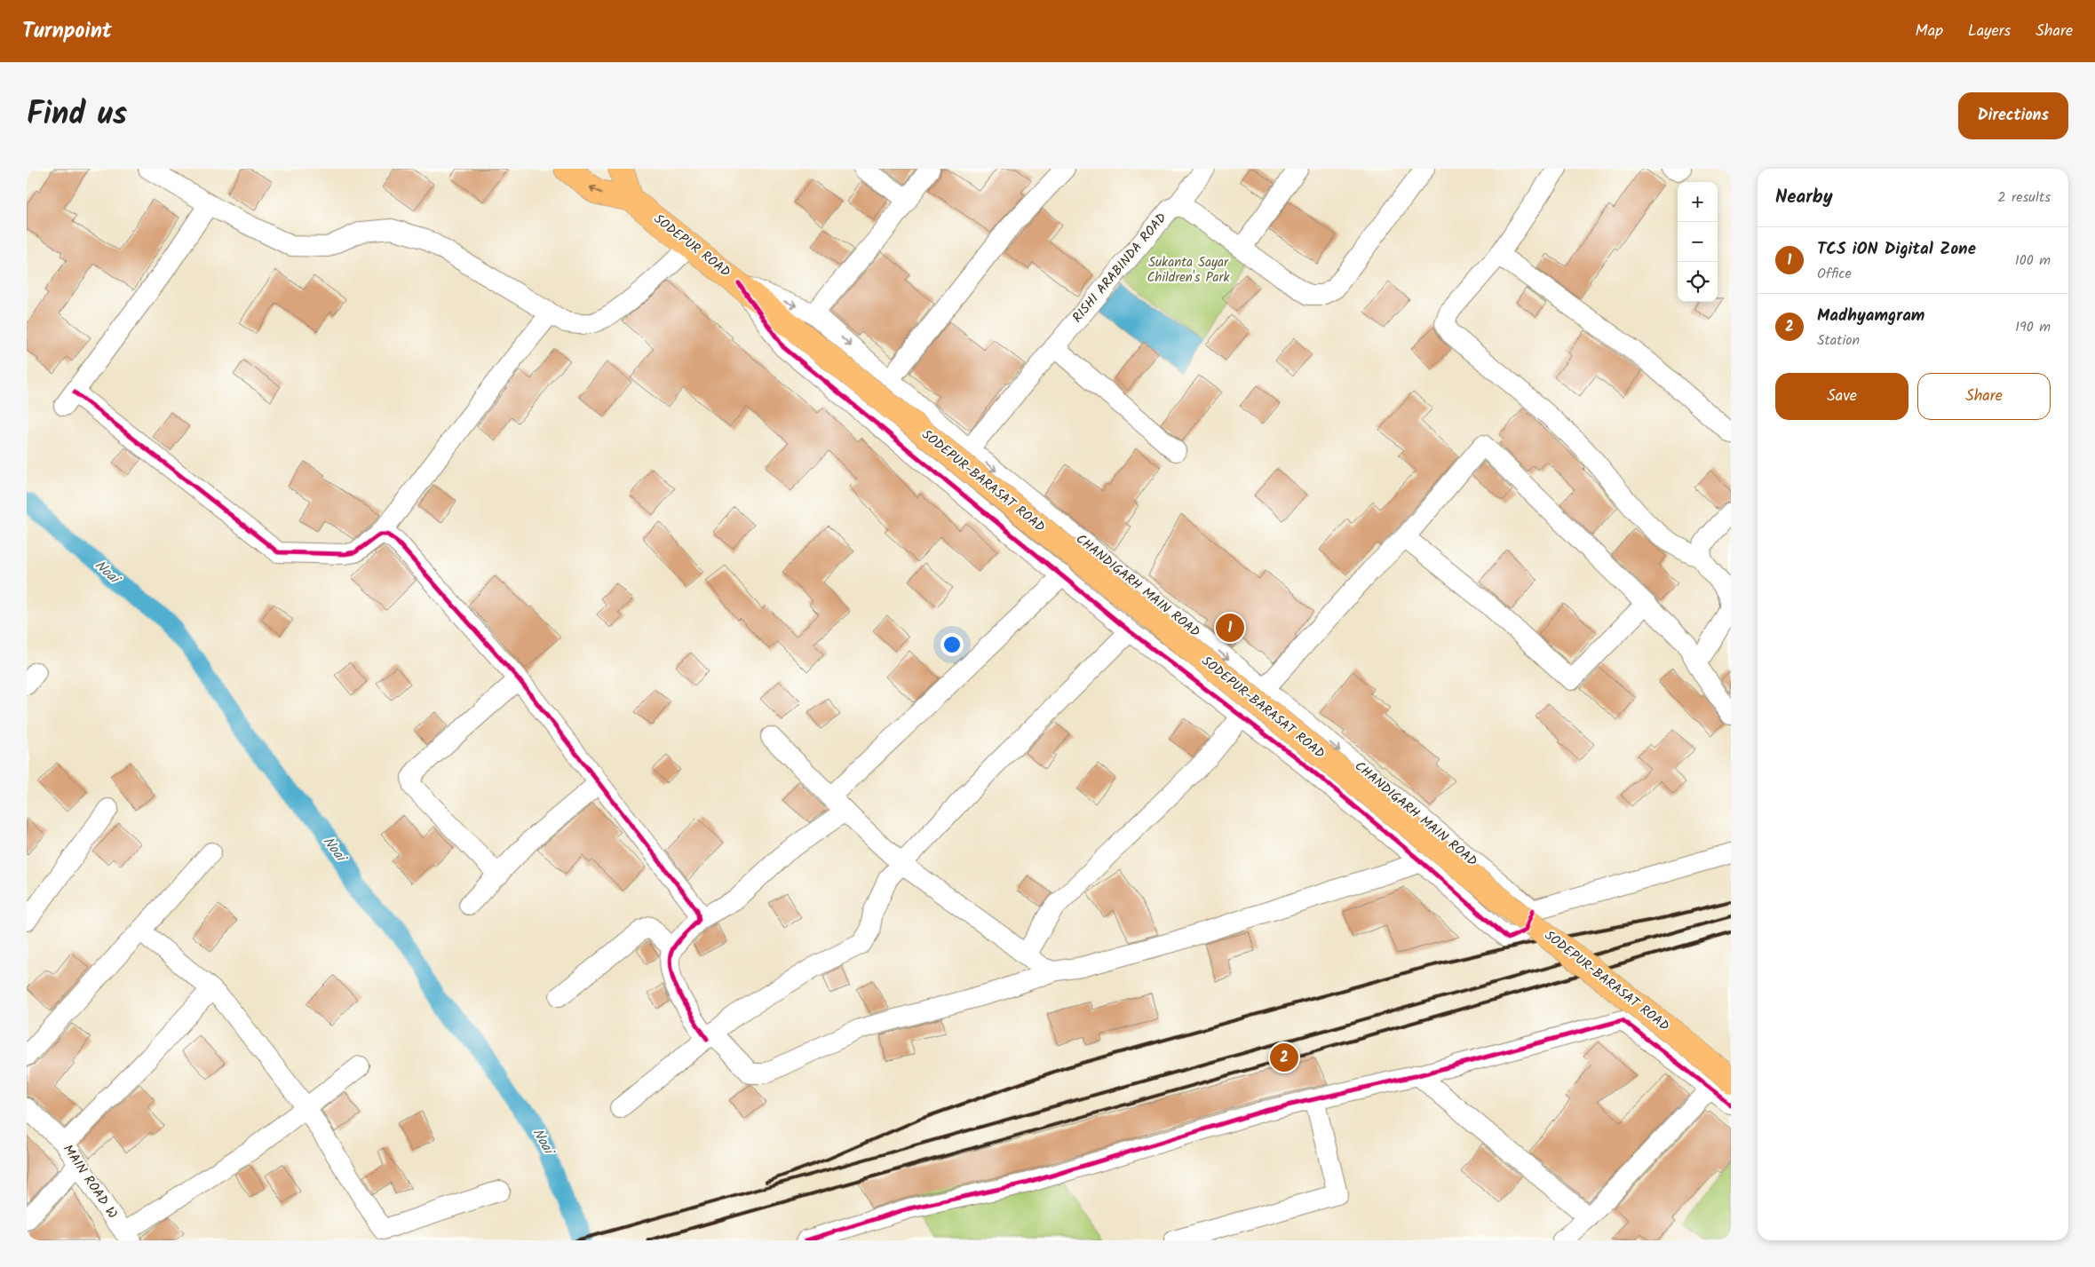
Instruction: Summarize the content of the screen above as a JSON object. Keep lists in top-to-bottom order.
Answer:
{
  "streets": {
    "main road": ["SODEPUR ROAD", "SODEPUR-BARASAT ROAD"],
    "street": ["RISHI ARABINDA ROAD", "CHANDIGARH MAIN ROAD", "MAIN ROAD W"]
  },
  "crossings": [
    ["SODEPUR ROAD", "SODEPUR-BARASAT ROAD"],
    ["SODEPUR ROAD", "CHANDIGARH MAIN ROAD"],
    ["RISHI ARABINDA ROAD", "CHANDIGARH MAIN ROAD"]
  ],
  "water": ["Noai"],
  "parks": ["Sukanta Sayar Children's Park"],
  "page": {
    "header": "Turnpoint",
    "nav": ["Map", "Layers", "Share"],
    "title": "Find us",
    "buttons": [
      "Directions",
      ["Save", "Share"]
    ],
    "heading": ["Nearby", "2 results"],
    "map_buttons": ["+", "−"],
    "list": [
      {
        "mark": "1",
        "name": "TCS iON Digital Zone",
        "note": "Office",
        "value": "100 m"
      },
      {
        "mark": "2",
        "name": "Madhyamgram",
        "note": "Station",
        "value": "190 m"
      }
    ],
    "pins": ["1", "2"]
  }
}
